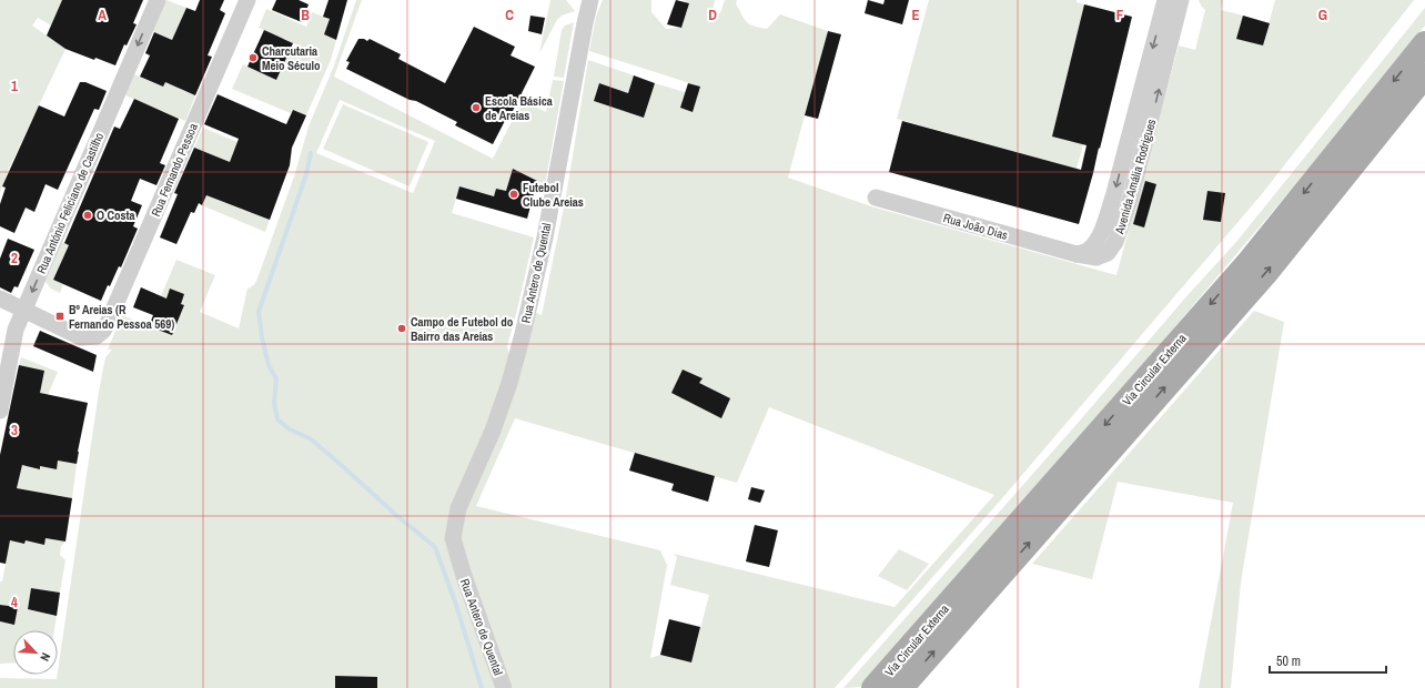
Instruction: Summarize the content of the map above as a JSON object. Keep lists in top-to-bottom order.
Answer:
{
  "streets": {
    "main road": ["Via Circular Externa"],
    "street": [
      "Rua Fernando Pessoa",
      "Avenida Amália Rodrigues",
      "Rua António Feliciano de Castilho",
      "Rua João Dias",
      "Rua Antero de Quental"
    ]
  },
  "crossings": [
    ["Rua Fernando Pessoa", "Rua António Feliciano de Castilho"],
    ["Avenida Amália Rodrigues", "Rua João Dias"]
  ],
  "one_way": ["Rua António Feliciano de Castilho"],
  "places": {
    "other": [
      "Charcutaria Meio Século",
      "Escola Básica de Areias",
      "Futebol Clube Areias",
      "O Costa",
      "Campo de Futebol do Bairro das Areias"
    ],
    "transit": ["Bº Areias (R Fernando Pessoa 569)"]
  },
  "scale_bar": "50 m",
  "north": "bottom right",
  "grid": {
    "columns": [
      "A",
      "B",
      "C",
      "D",
      "E",
      "F",
      "G"
    ],
    "rows": [
      "1",
      "2",
      "3",
      "4"
    ]
  }
}
